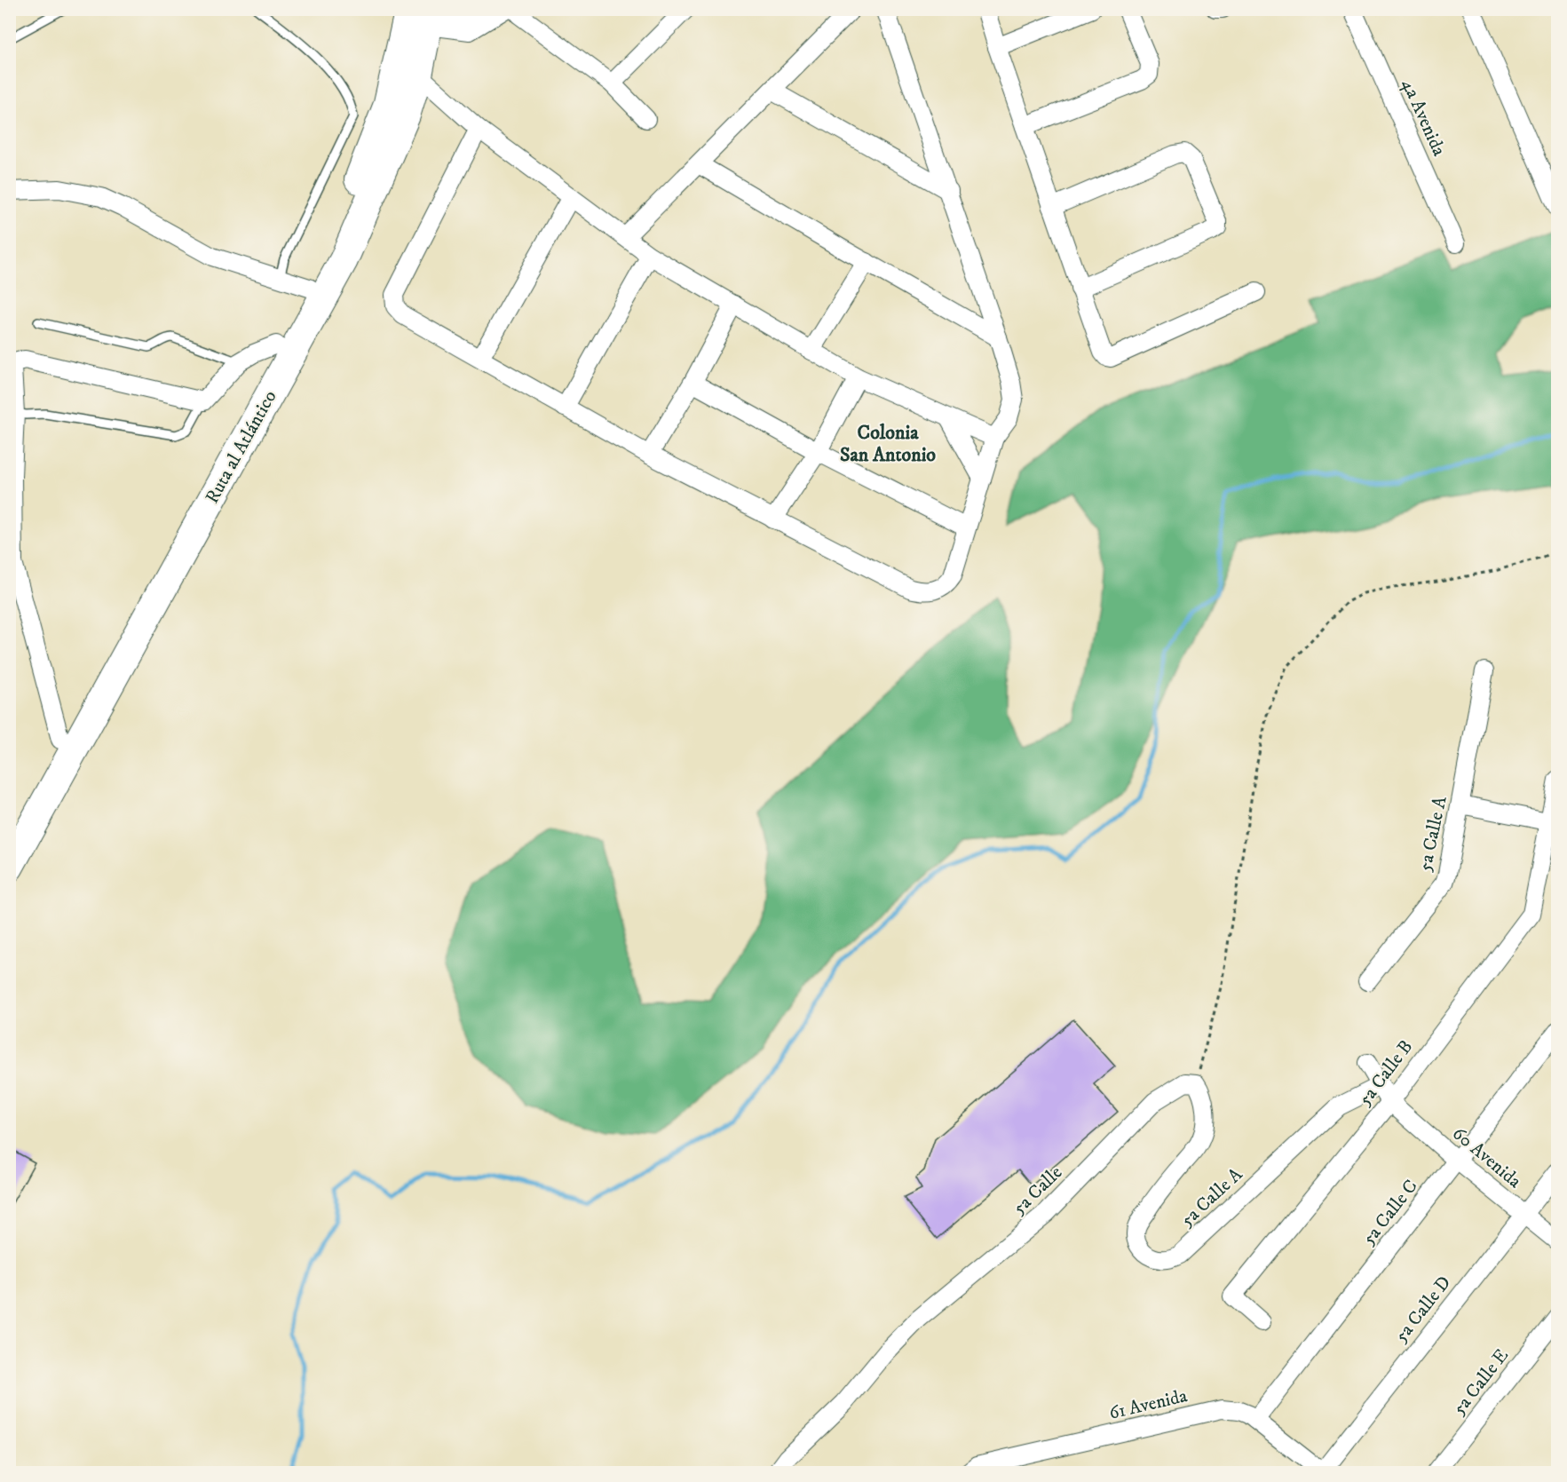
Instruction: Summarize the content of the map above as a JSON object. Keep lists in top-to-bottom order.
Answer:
{
  "streets": {
    "highway": ["Ruta al Atlántico"],
    "street": [
      "4a Avenida",
      "5a Calle A",
      "5a Calle B",
      "60 Avenida",
      "5a Calle",
      "5a Calle C",
      "5a Calle D",
      "5a Calle E",
      "61 Avenida"
    ]
  },
  "crossings": [
    ["5a Calle A", "5a Calle"],
    ["5a Calle B", "60 Avenida"],
    ["60 Avenida", "5a Calle C"],
    ["60 Avenida", "5a Calle D"],
    ["5a Calle C", "61 Avenida"],
    ["5a Calle D", "61 Avenida"]
  ],
  "districts": ["Colonia San Antonio"]
}
